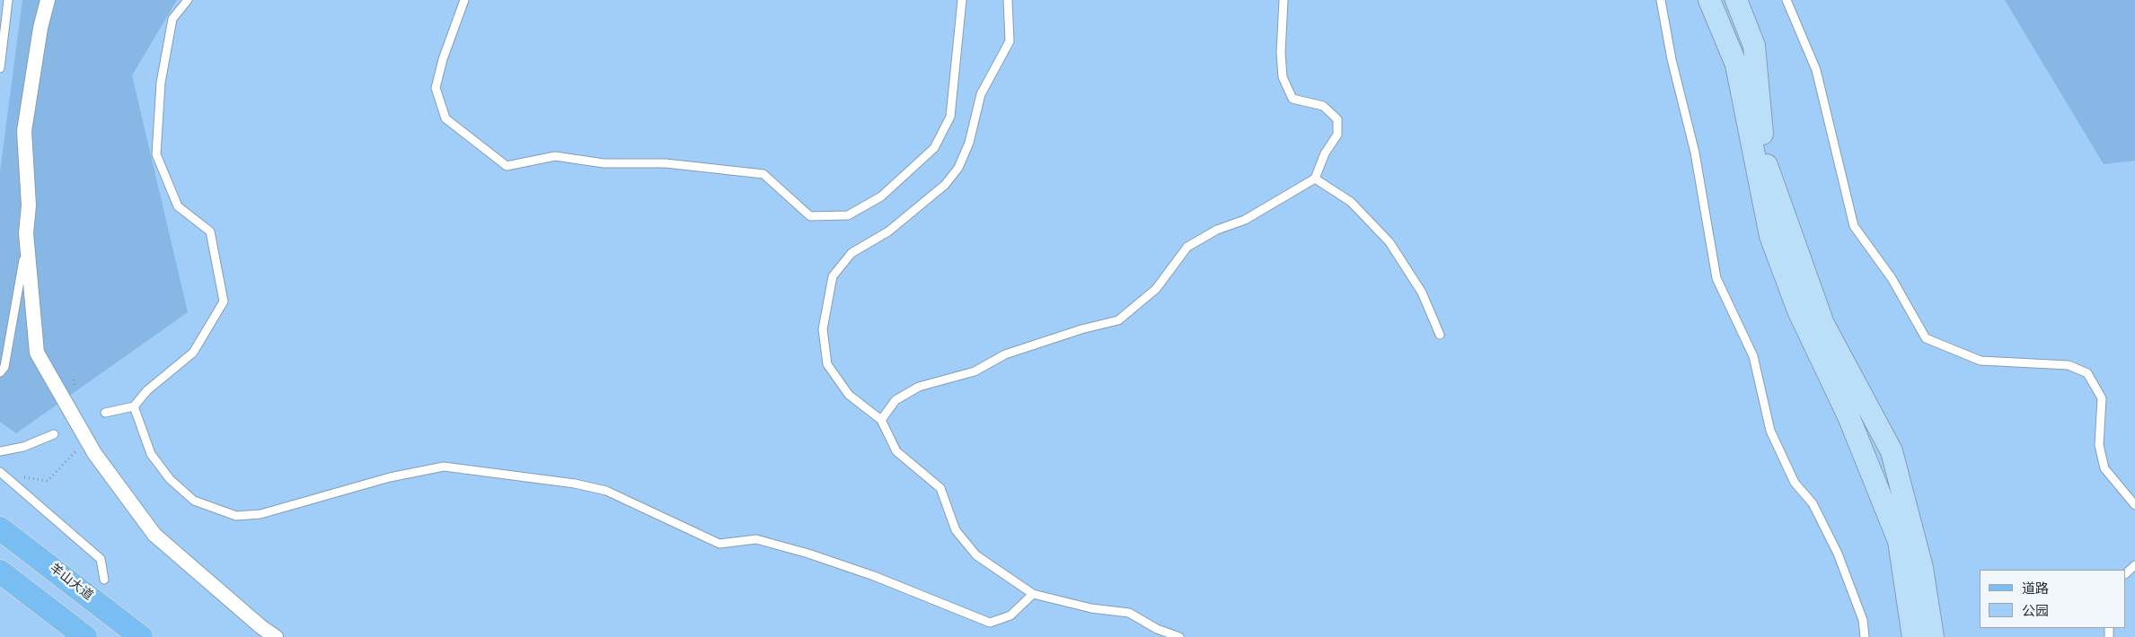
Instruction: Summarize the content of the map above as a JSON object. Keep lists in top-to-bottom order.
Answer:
{
  "streets": {
    "main road": ["羊山大道"]
  },
  "legend": ["道路", "公园"]
}
